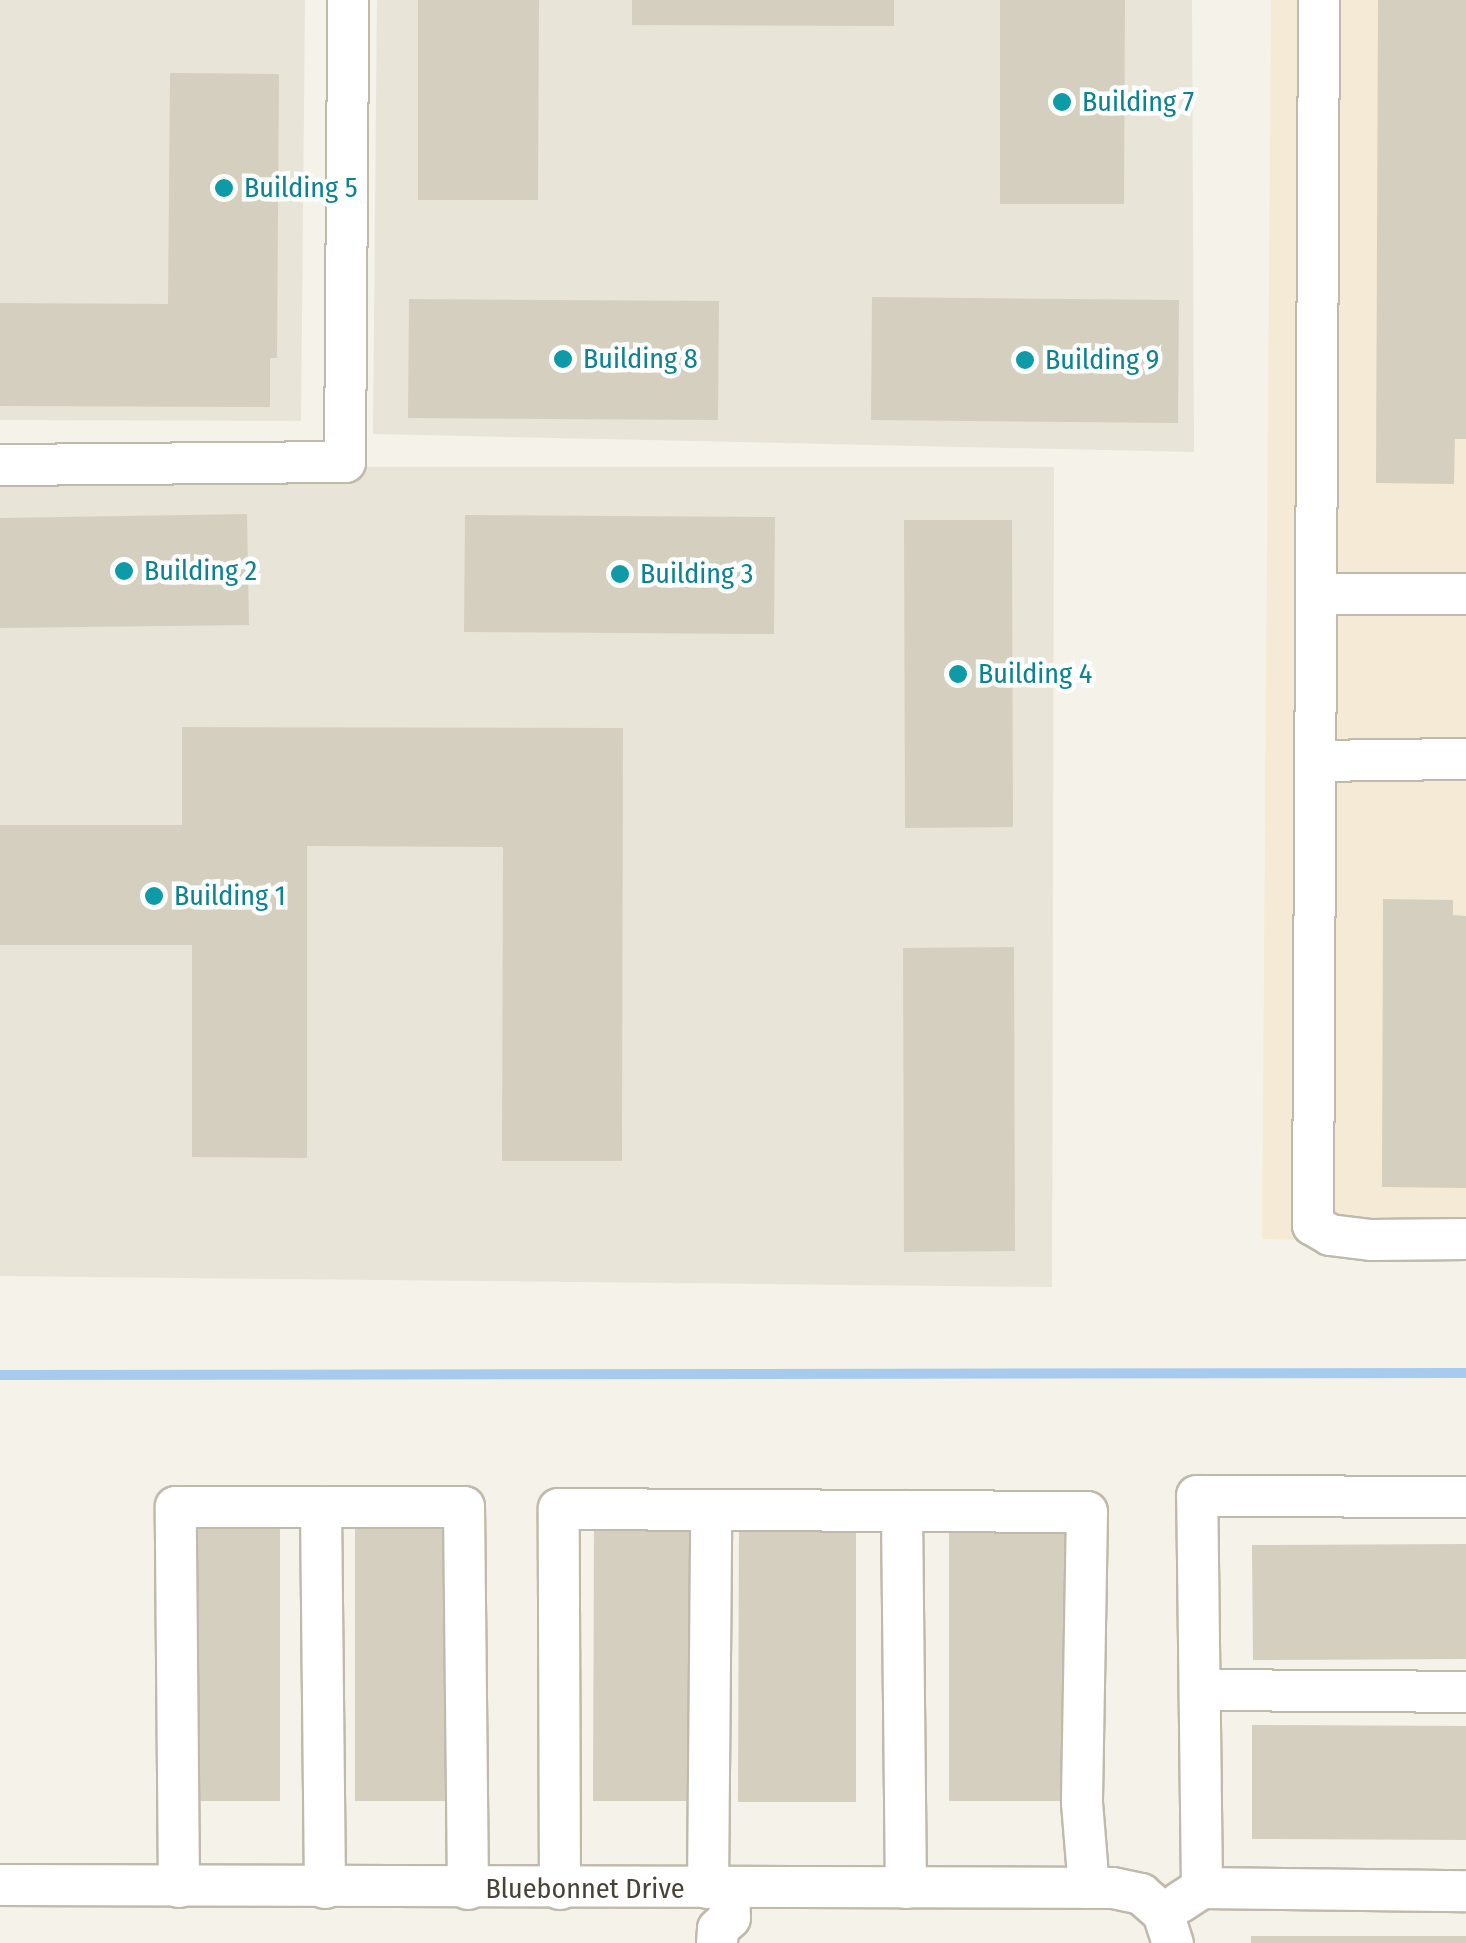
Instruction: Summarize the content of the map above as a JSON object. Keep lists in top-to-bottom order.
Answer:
{
  "streets": {
    "street": ["Bluebonnet Drive"]
  },
  "places": [
    "Building 7",
    "Building 5",
    "Building 8",
    "Building 9",
    "Building 2",
    "Building 3",
    "Building 4",
    "Building 1"
  ]
}
